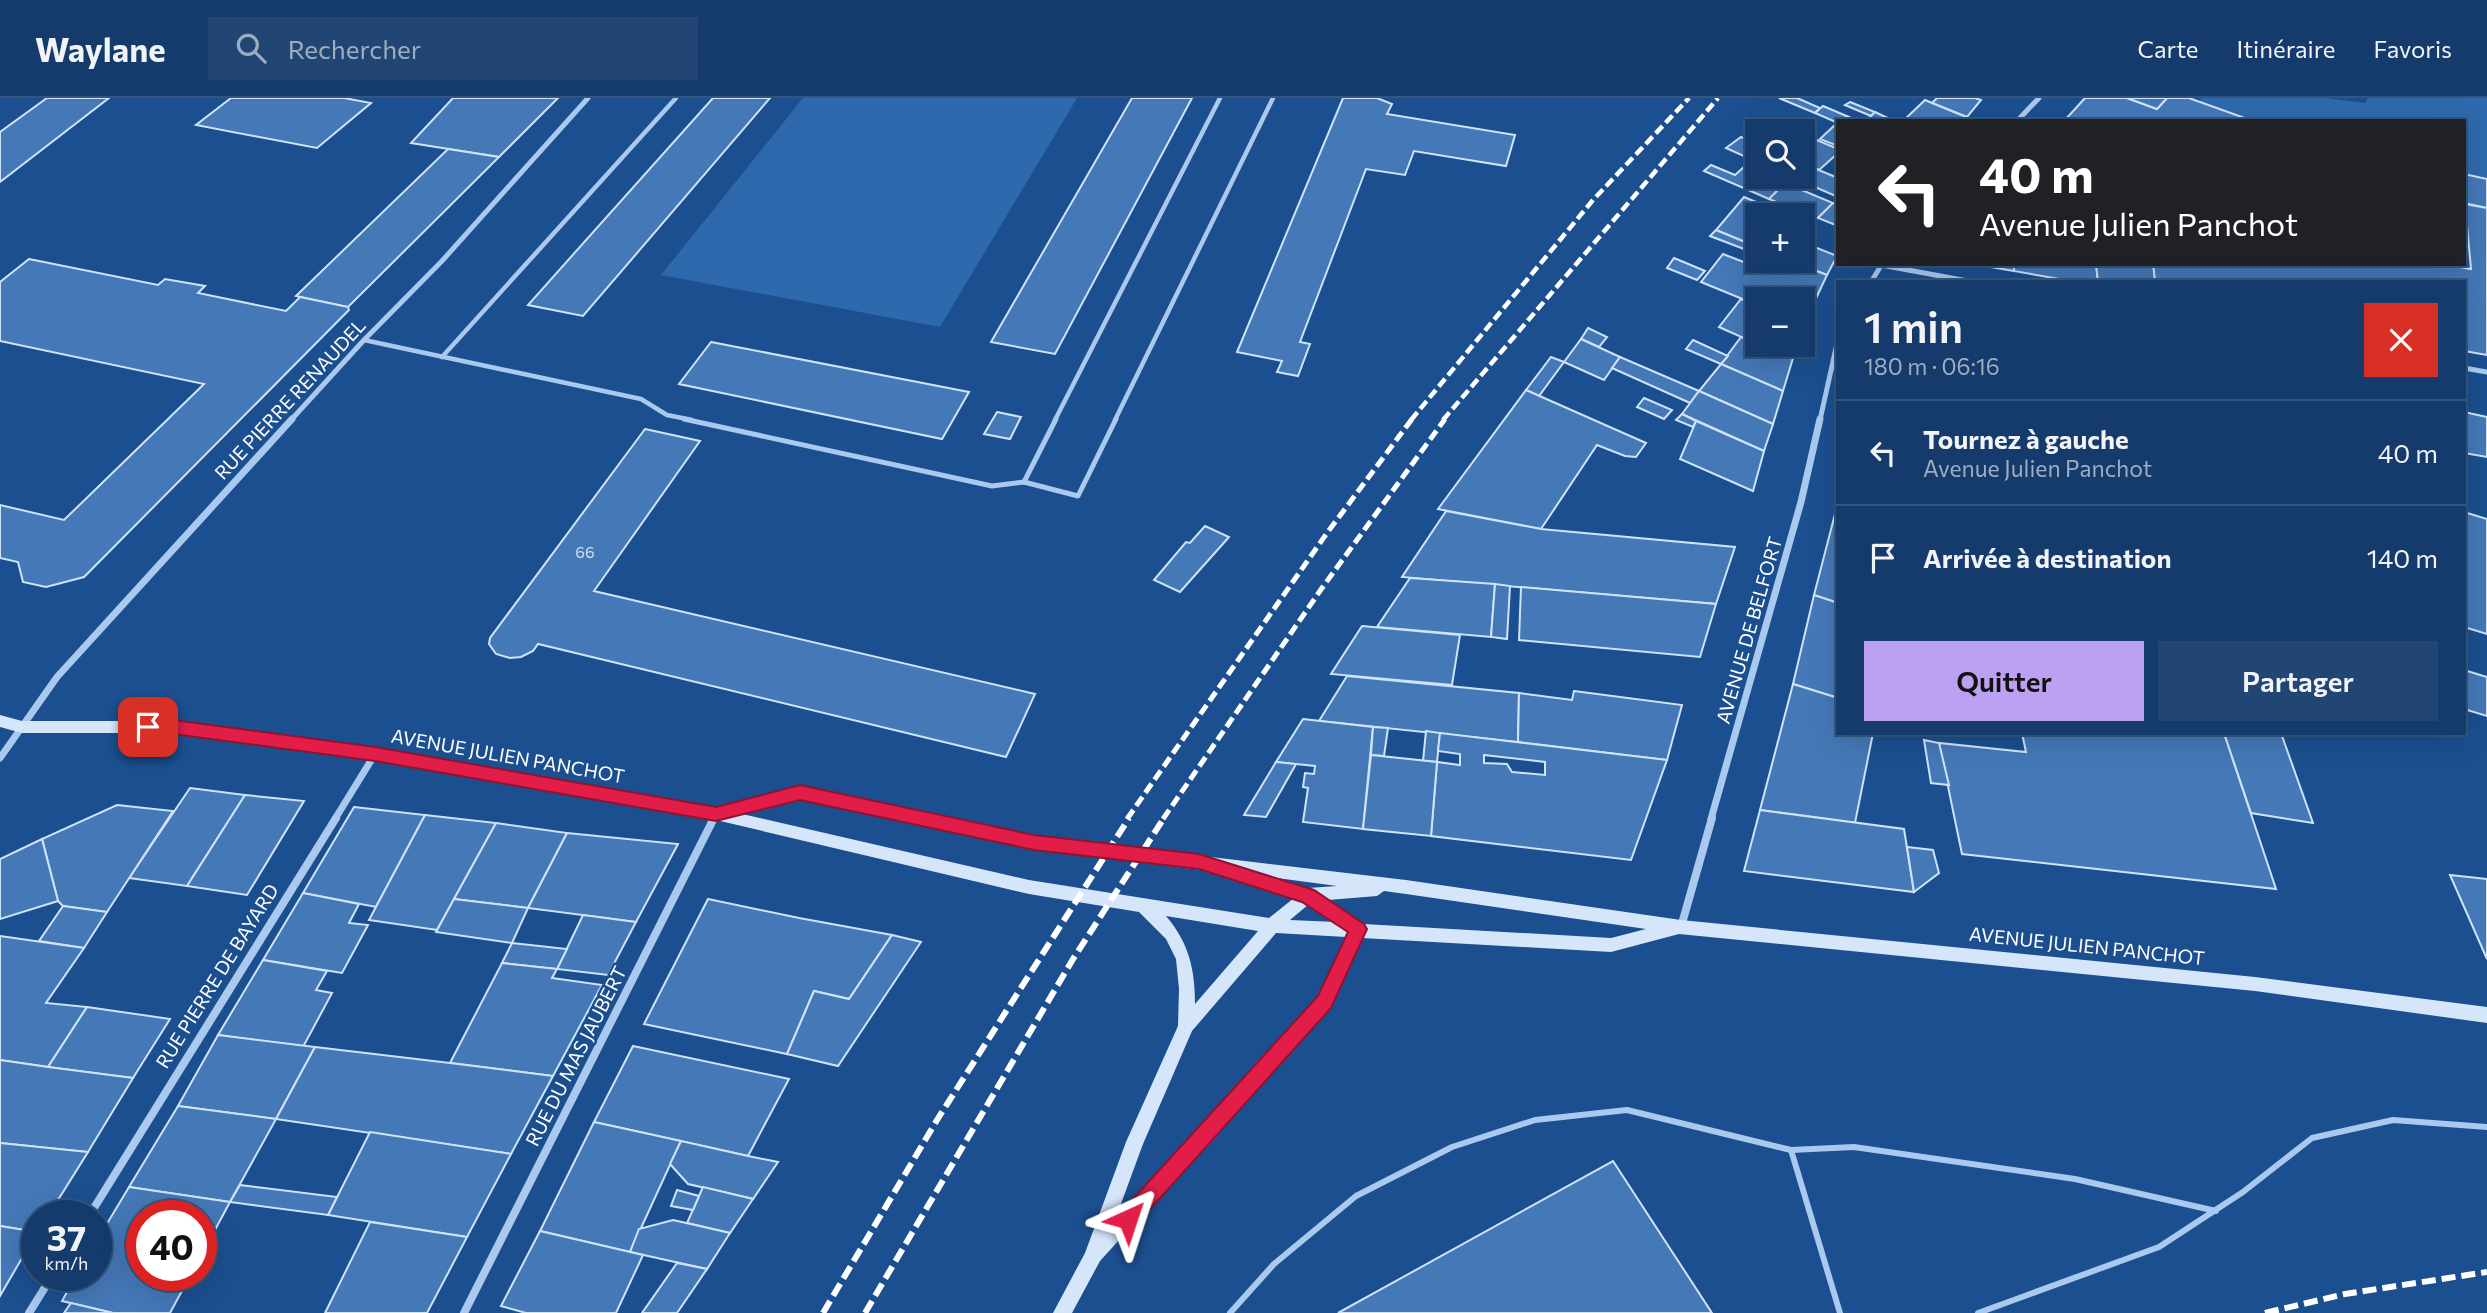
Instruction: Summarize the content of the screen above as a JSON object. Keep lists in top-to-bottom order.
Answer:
{
  "streets": {
    "main road": ["AVENUE JULIEN PANCHOT"],
    "street": [
      "RUE PIERRE RENAUDEL",
      "AVENUE DE BELFORT",
      "RUE PIERRE DE BAYARD",
      "RUE DU MAS JAUBERT"
    ]
  },
  "crossings": [
    ["RUE PIERRE RENAUDEL", "AVENUE JULIEN PANCHOT"],
    ["AVENUE DE BELFORT", "AVENUE JULIEN PANCHOT"],
    ["AVENUE JULIEN PANCHOT", "RUE PIERRE DE BAYARD"],
    ["AVENUE JULIEN PANCHOT", "RUE DU MAS JAUBERT"]
  ],
  "house_numbers": ["66"],
  "page": {
    "header": "Waylane",
    "search": "Rechercher",
    "nav": ["Carte", "Itinéraire", "Favoris"],
    "map_buttons": ["+", "−"],
    "turn": ["40 m", "Avenue Julien Panchot"],
    "heading": ["1 min", "180 m · 06:16"],
    "list": [
      {
        "name": "Tournez à gauche",
        "note": "Avenue Julien Panchot",
        "value": "40 m"
      },
      {
        "name": "Arrivée à destination",
        "value": "140 m"
      }
    ],
    "buttons": ["Quitter", "Partager"],
    "speed": "37 km/h",
    "limit": "40"
  }
}
